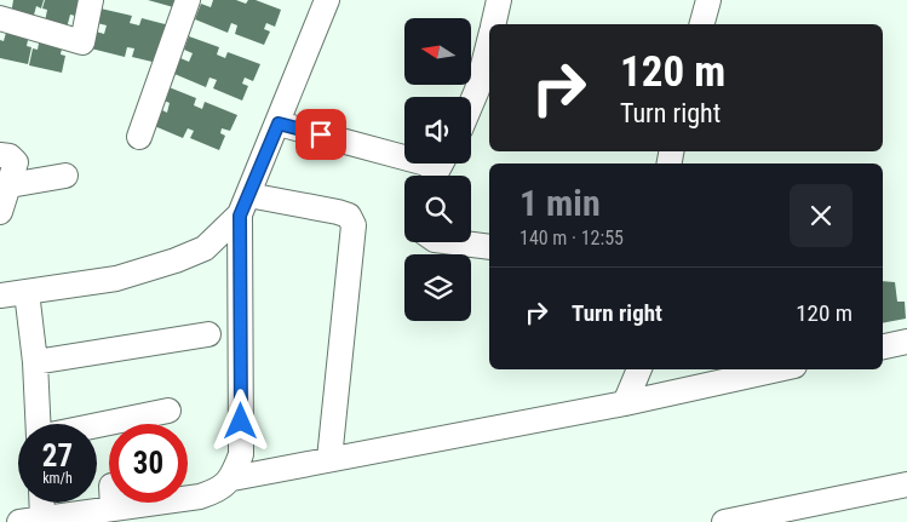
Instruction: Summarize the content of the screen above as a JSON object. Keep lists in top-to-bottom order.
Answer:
{
  "north": "left",
  "page": {
    "turn": ["120 m", "Turn right"],
    "heading": ["1 min", "140 m · 12:55"],
    "list": [
      {
        "name": "Turn right",
        "value": "120 m"
      }
    ],
    "speed": "27 km/h",
    "limit": "30"
  }
}
